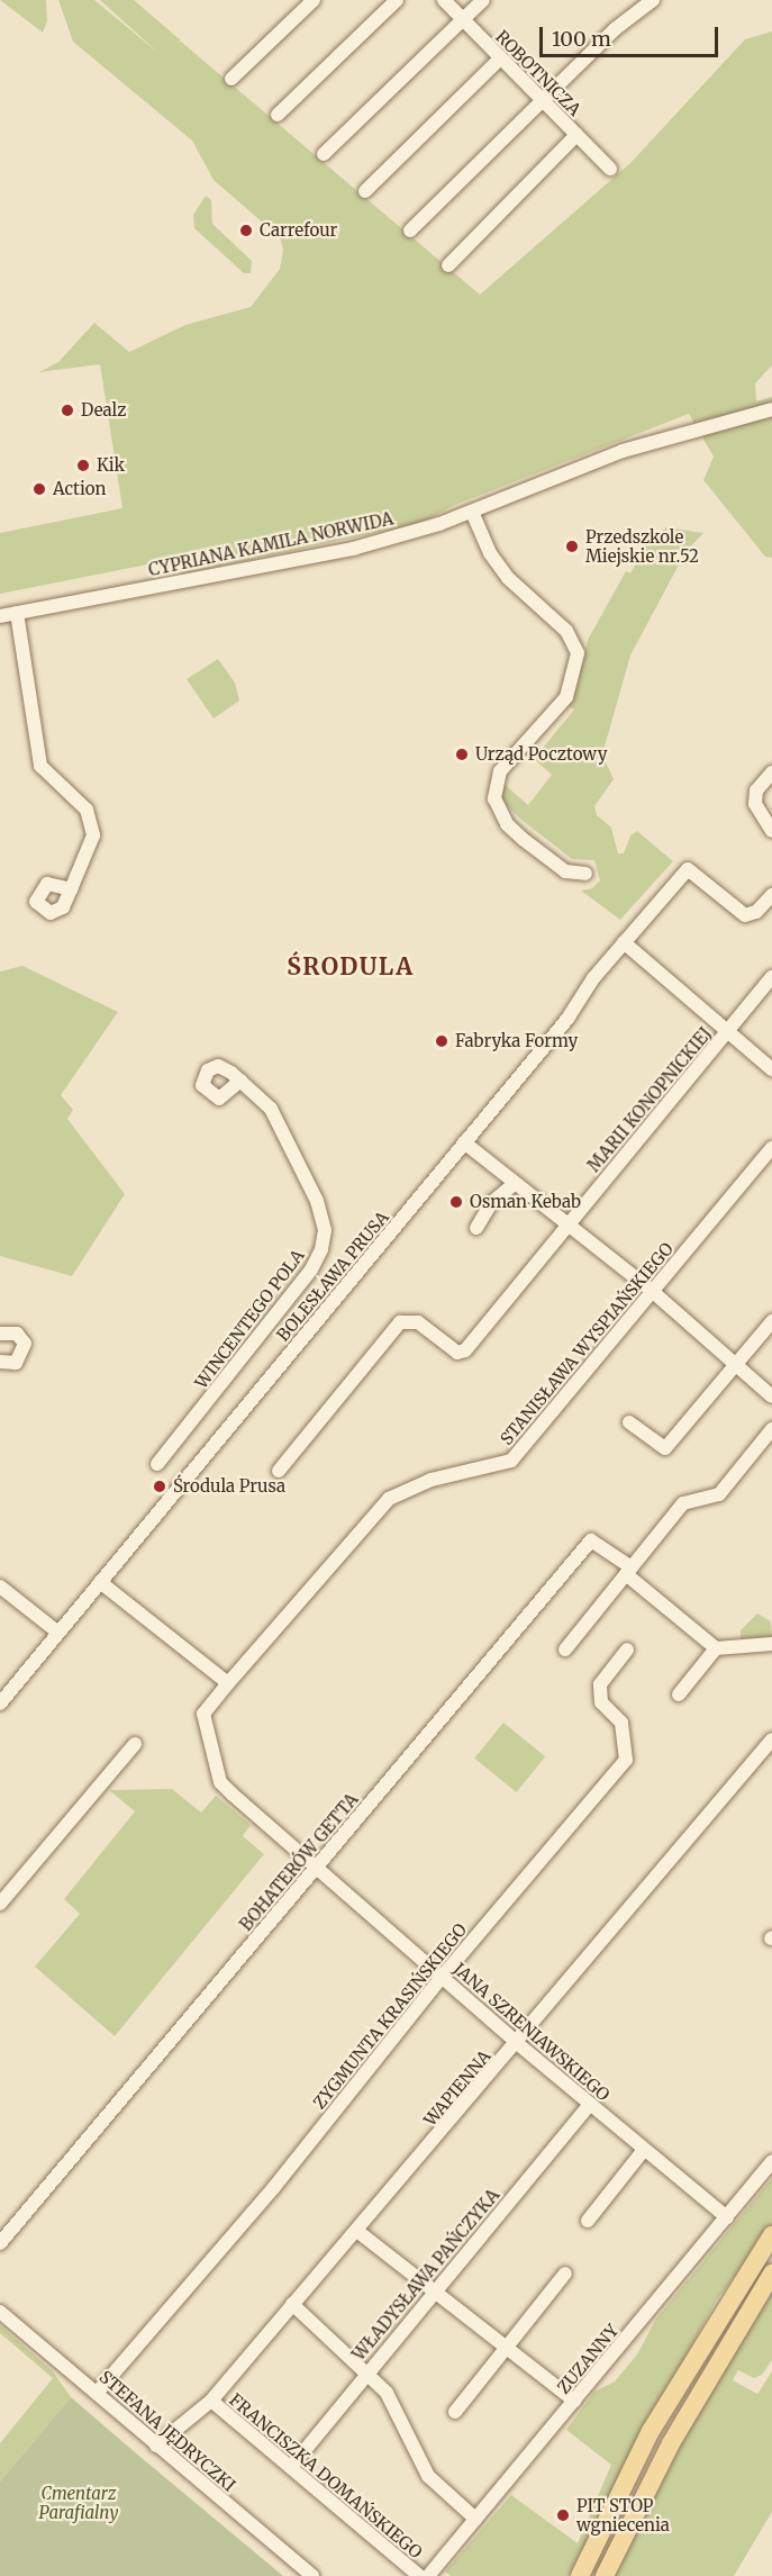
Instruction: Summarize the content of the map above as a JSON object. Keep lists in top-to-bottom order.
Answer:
{
  "streets": {
    "street": [
      "ROBOTNICZA",
      "CYPRIANA KAMILA NORWIDA",
      "MARII KONOPNICKIEJ",
      "BOLESŁAWA PRUSA",
      "WINCENTEGO POLA",
      "STANISŁAWA WYSPIAŃSKIEGO",
      "BOHATERÓW GETTA",
      "ZYGMUNTA KRASIŃSKIEGO",
      "JANA SZRENIAWSKIEGO",
      "WAPIENNA",
      "WŁADYSŁAWA PAŃCZYKA",
      "ZUZANNY",
      "STEFANA JĘDRYCZKI",
      "FRANCISZKA DOMAŃSKIEGO"
    ]
  },
  "crossings": [
    ["STANISŁAWA WYSPIAŃSKIEGO", "BOHATERÓW GETTA"],
    ["STANISŁAWA WYSPIAŃSKIEGO", "JANA SZRENIAWSKIEGO"],
    ["BOHATERÓW GETTA", "JANA SZRENIAWSKIEGO"],
    ["ZYGMUNTA KRASIŃSKIEGO", "JANA SZRENIAWSKIEGO"],
    ["ZYGMUNTA KRASIŃSKIEGO", "STEFANA JĘDRYCZKI"],
    ["JANA SZRENIAWSKIEGO", "WAPIENNA"],
    ["JANA SZRENIAWSKIEGO", "WŁADYSŁAWA PAŃCZYKA"],
    ["JANA SZRENIAWSKIEGO", "ZUZANNY"],
    ["WAPIENNA", "STEFANA JĘDRYCZKI"],
    ["WAPIENNA", "FRANCISZKA DOMAŃSKIEGO"],
    ["WŁADYSŁAWA PAŃCZYKA", "FRANCISZKA DOMAŃSKIEGO"]
  ],
  "districts": ["ŚRODULA"],
  "parks": ["Cmentarz Parafialny"],
  "places": [
    "Carrefour",
    "Dealz",
    "Kik",
    "Action",
    "Przedszkole Miejskie nr.52",
    "Urząd Pocztowy",
    "Fabryka Formy",
    "Osman Kebab",
    "Środula Prusa",
    "PIT STOP wgniecenia"
  ],
  "scale_bar": "100 m"
}
